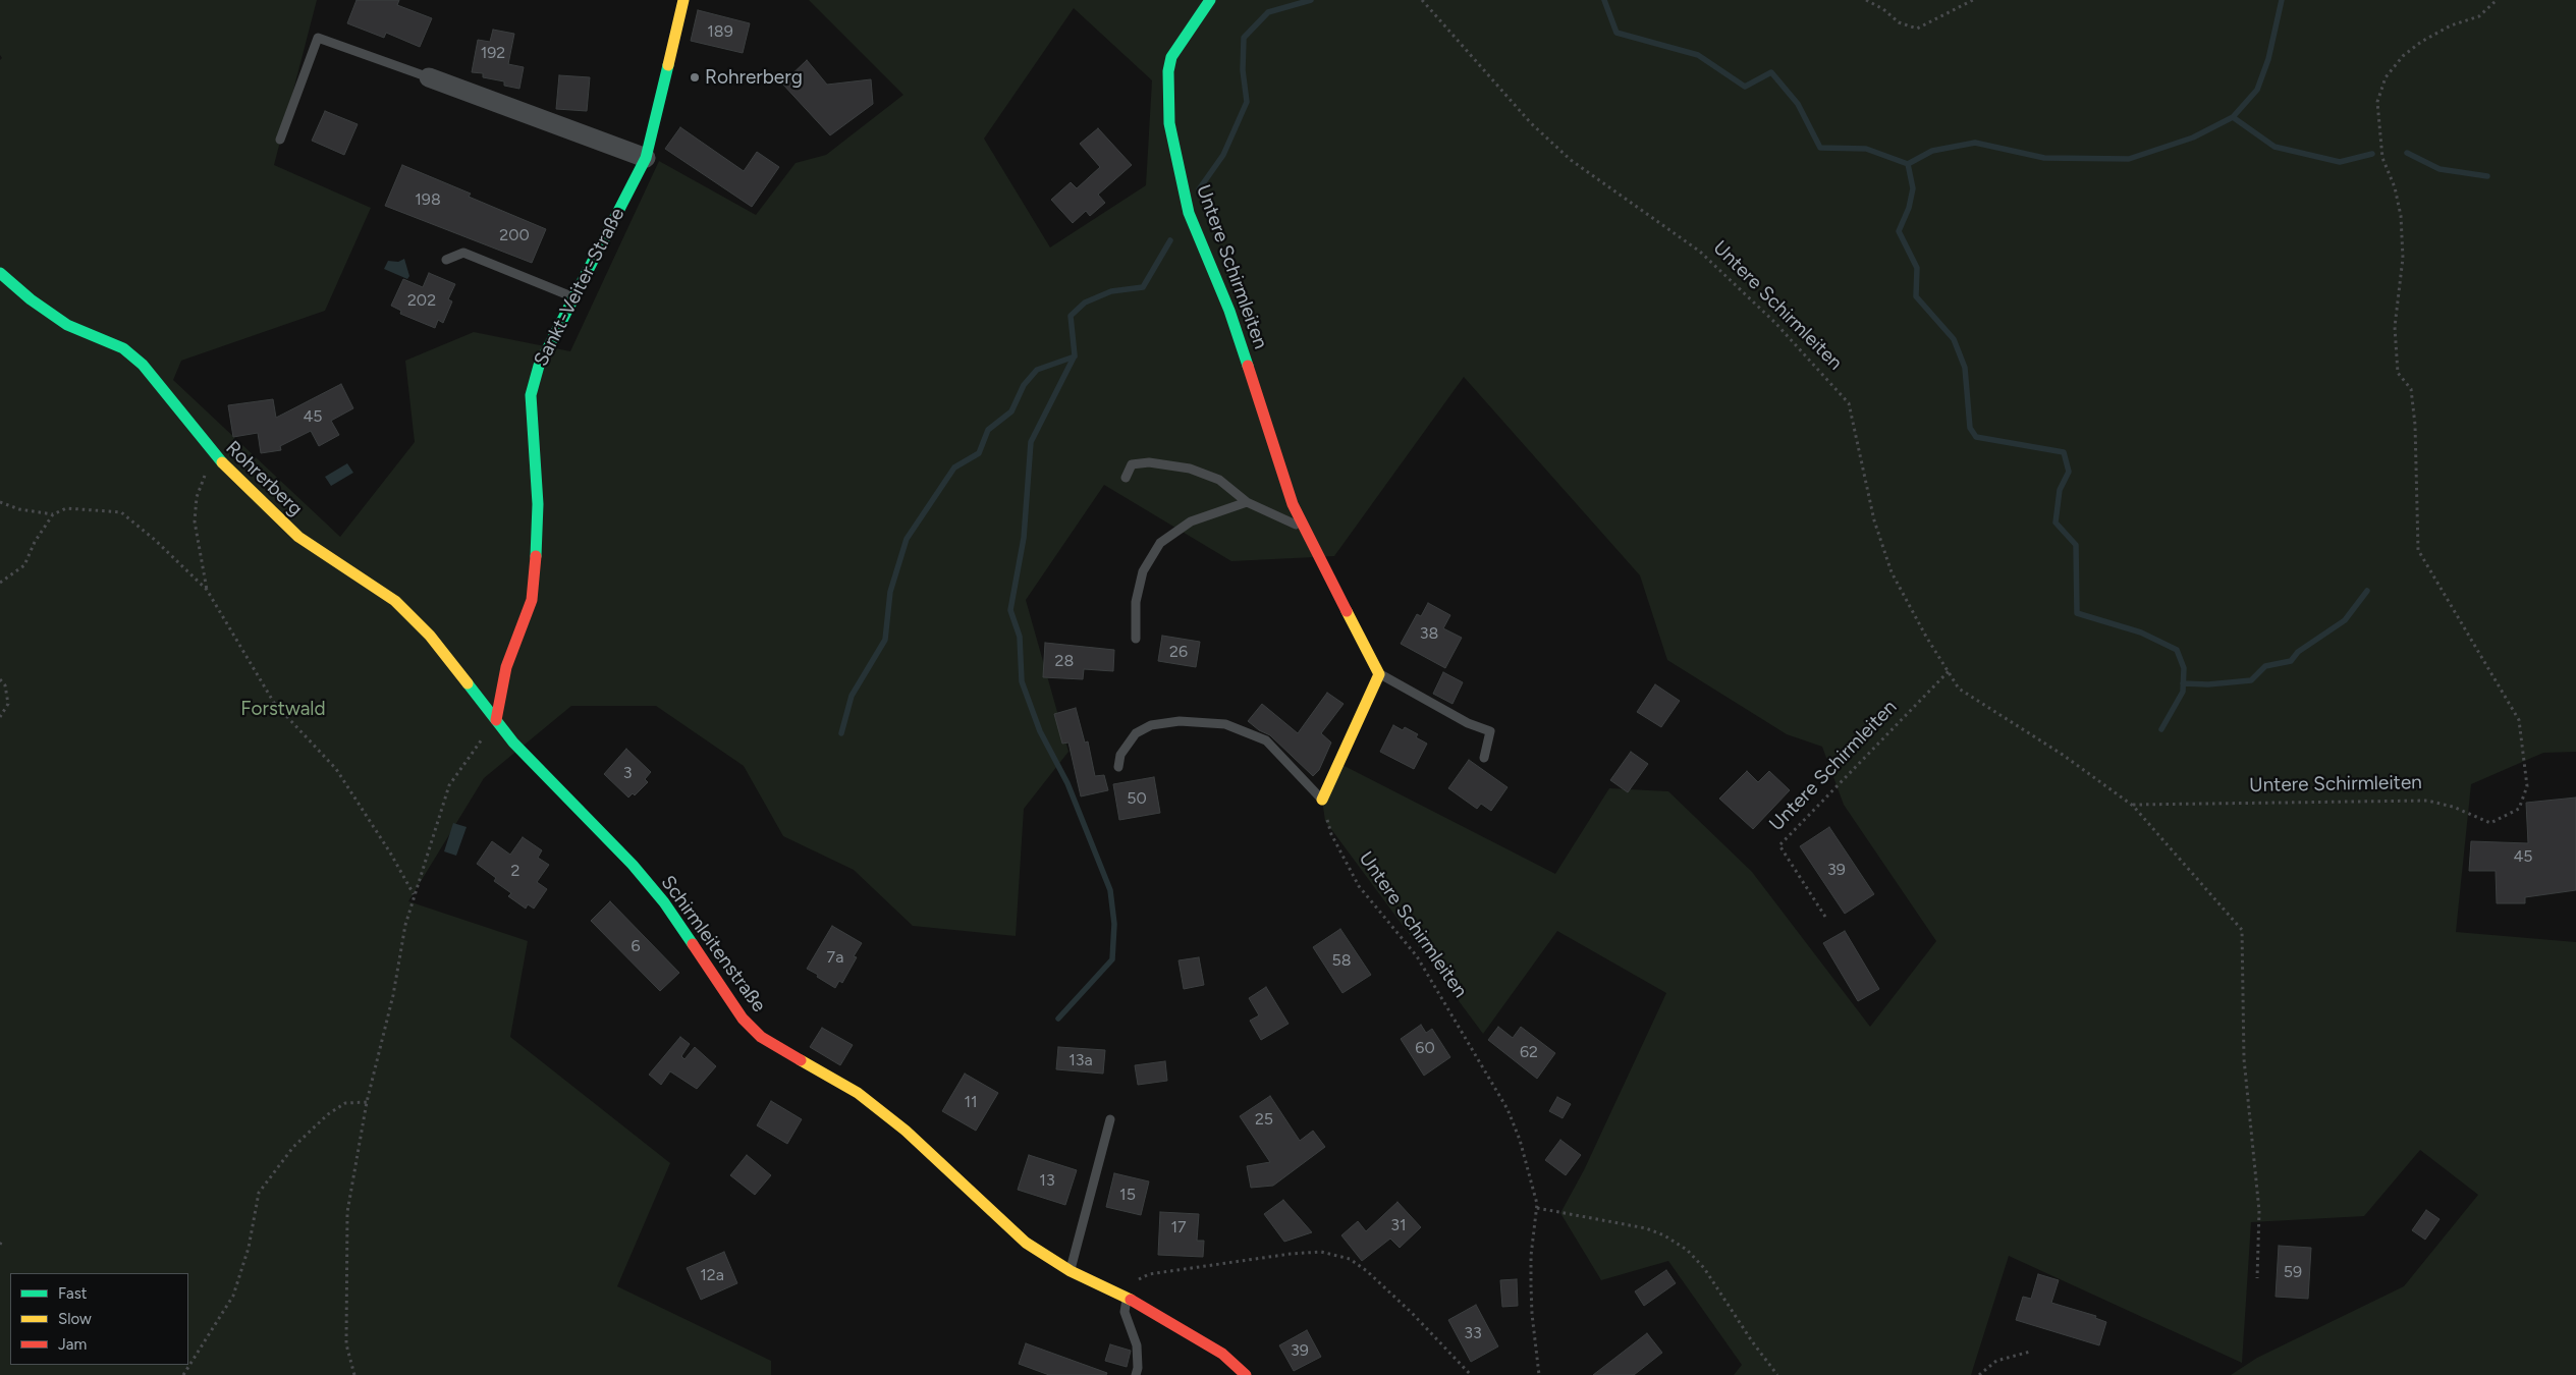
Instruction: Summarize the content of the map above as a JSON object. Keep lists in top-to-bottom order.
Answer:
{
  "streets": {
    "street": [
      "Untere Schirmleiten",
      "Sankt-Veiter-Straße",
      "Rohrerberg",
      "Schirmleitenstraße"
    ]
  },
  "crossings": [
    ["Sankt-Veiter-Straße", "Rohrerberg"],
    ["Sankt-Veiter-Straße", "Schirmleitenstraße"],
    ["Rohrerberg", "Schirmleitenstraße"]
  ],
  "parks": ["Forstwald"],
  "places": ["Rohrerberg"],
  "house_numbers": [
    "189",
    "192",
    "198",
    "200",
    "202",
    "45",
    "38",
    "26",
    "28",
    "3",
    "50",
    "45",
    "39",
    "2",
    "6",
    "7a",
    "58",
    "60",
    "62",
    "13a",
    "11",
    "25",
    "13",
    "15",
    "31",
    "17",
    "59",
    "12a",
    "33",
    "39"
  ],
  "legend": ["Fast", "Slow", "Jam"]
}
